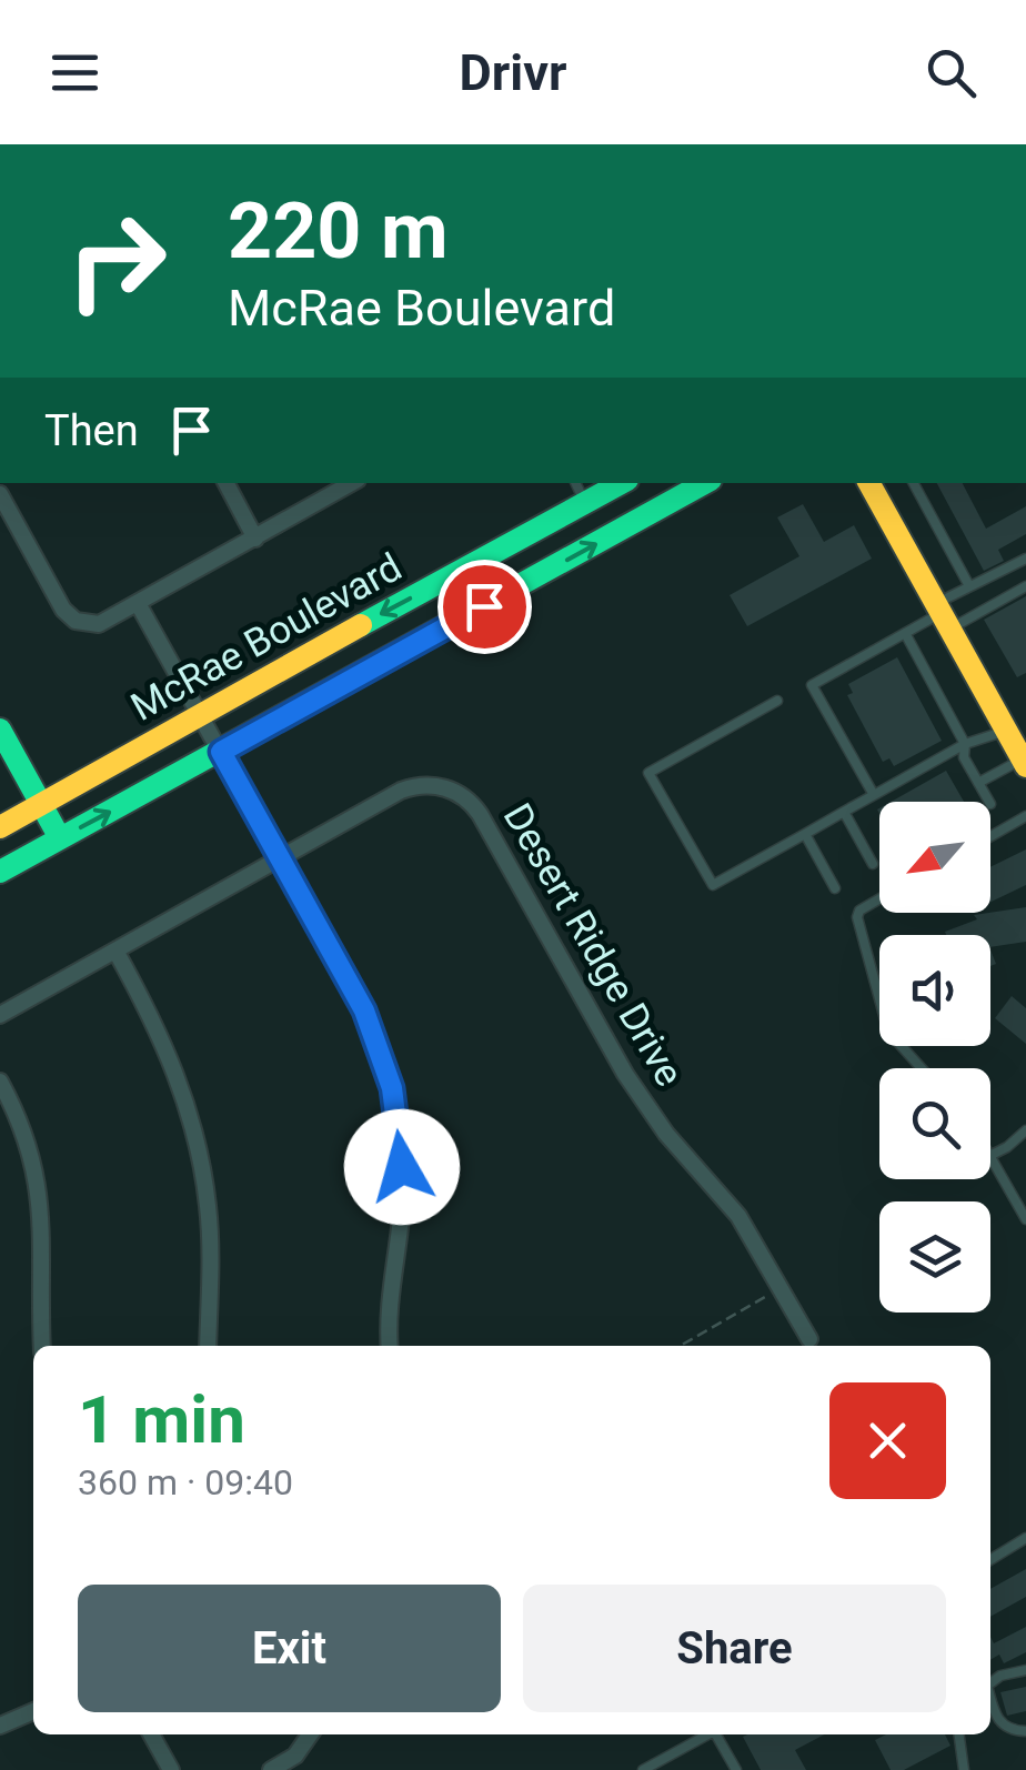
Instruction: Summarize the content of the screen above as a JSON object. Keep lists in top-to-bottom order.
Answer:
{
  "streets": {
    "main road": ["McRae Boulevard"],
    "street": ["Desert Ridge Drive"]
  },
  "north": "bottom left",
  "page": {
    "header": "Drivr",
    "turn": ["220 m", "McRae Boulevard"],
    "then": "Then",
    "heading": ["1 min", "360 m · 09:40"],
    "buttons": ["Exit", "Share"]
  }
}
